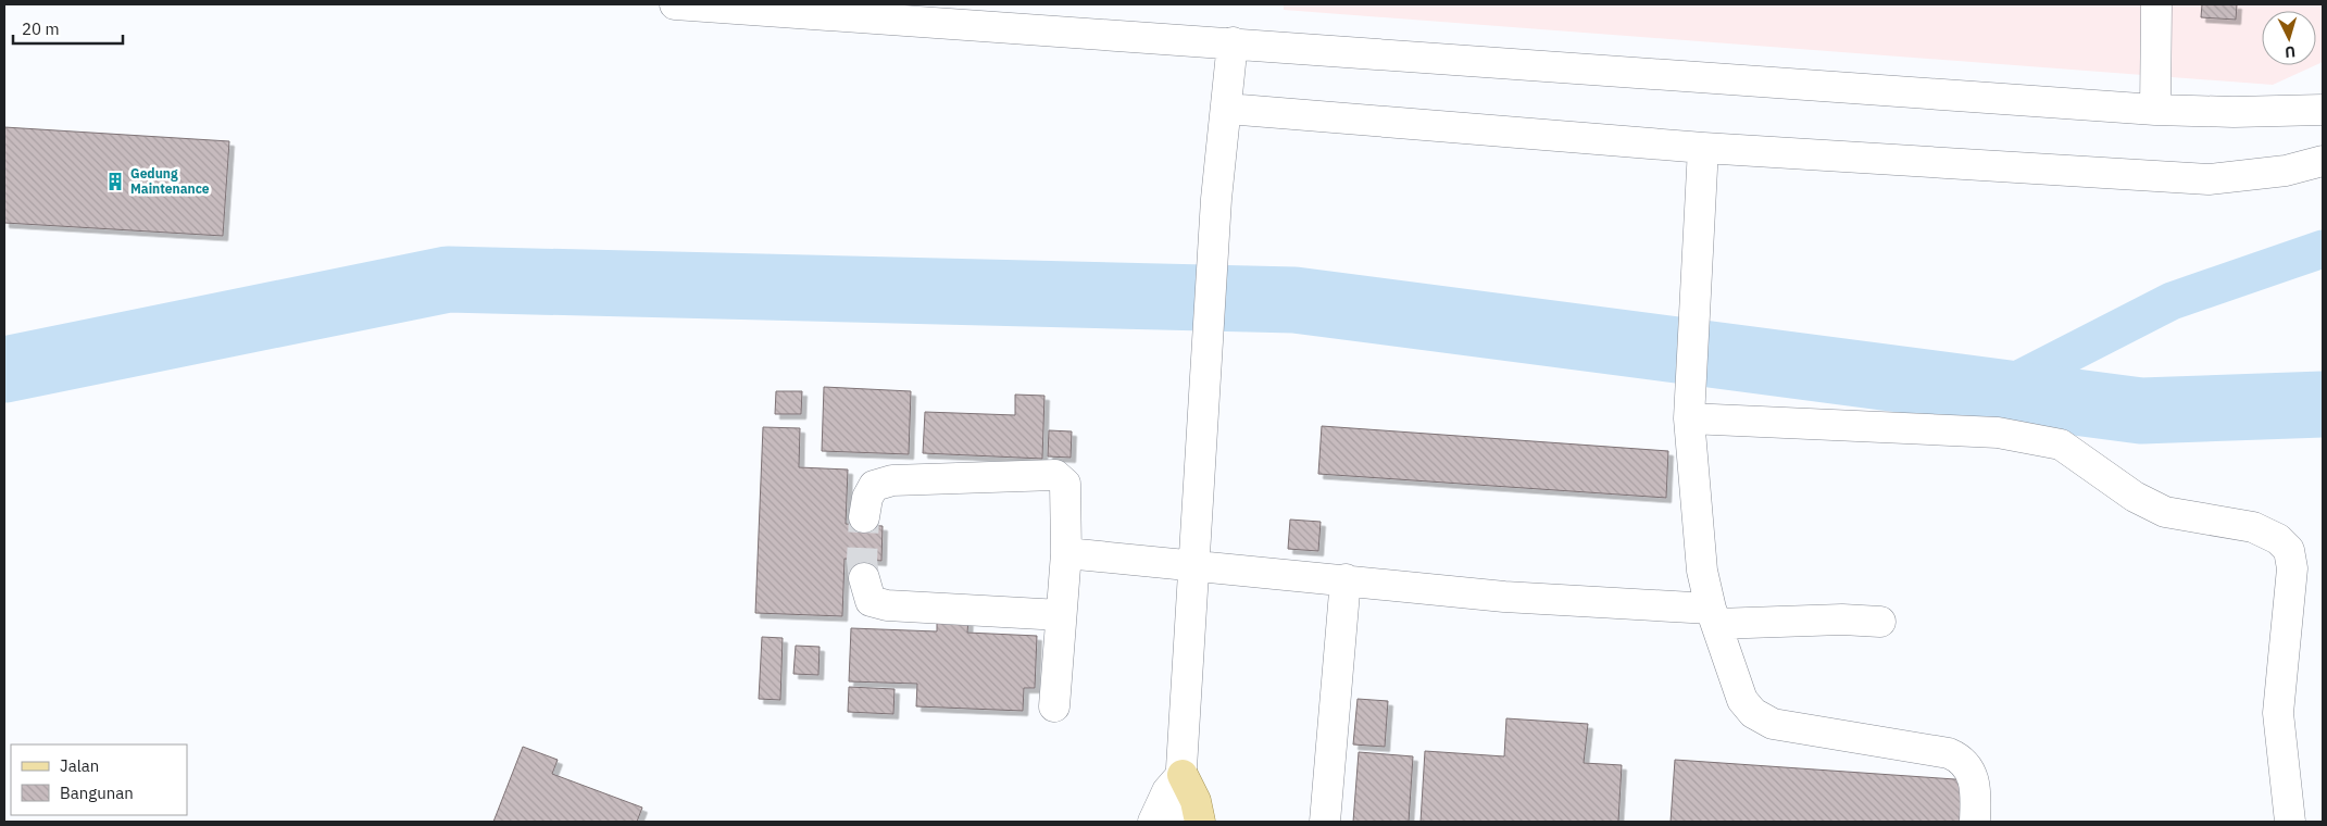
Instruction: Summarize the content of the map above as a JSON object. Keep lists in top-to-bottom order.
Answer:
{
  "places": {
    "building": ["Gedung Maintenance"]
  },
  "legend": ["Jalan", "Bangunan"],
  "scale_bar": "20 m",
  "north": "bottom"
}
